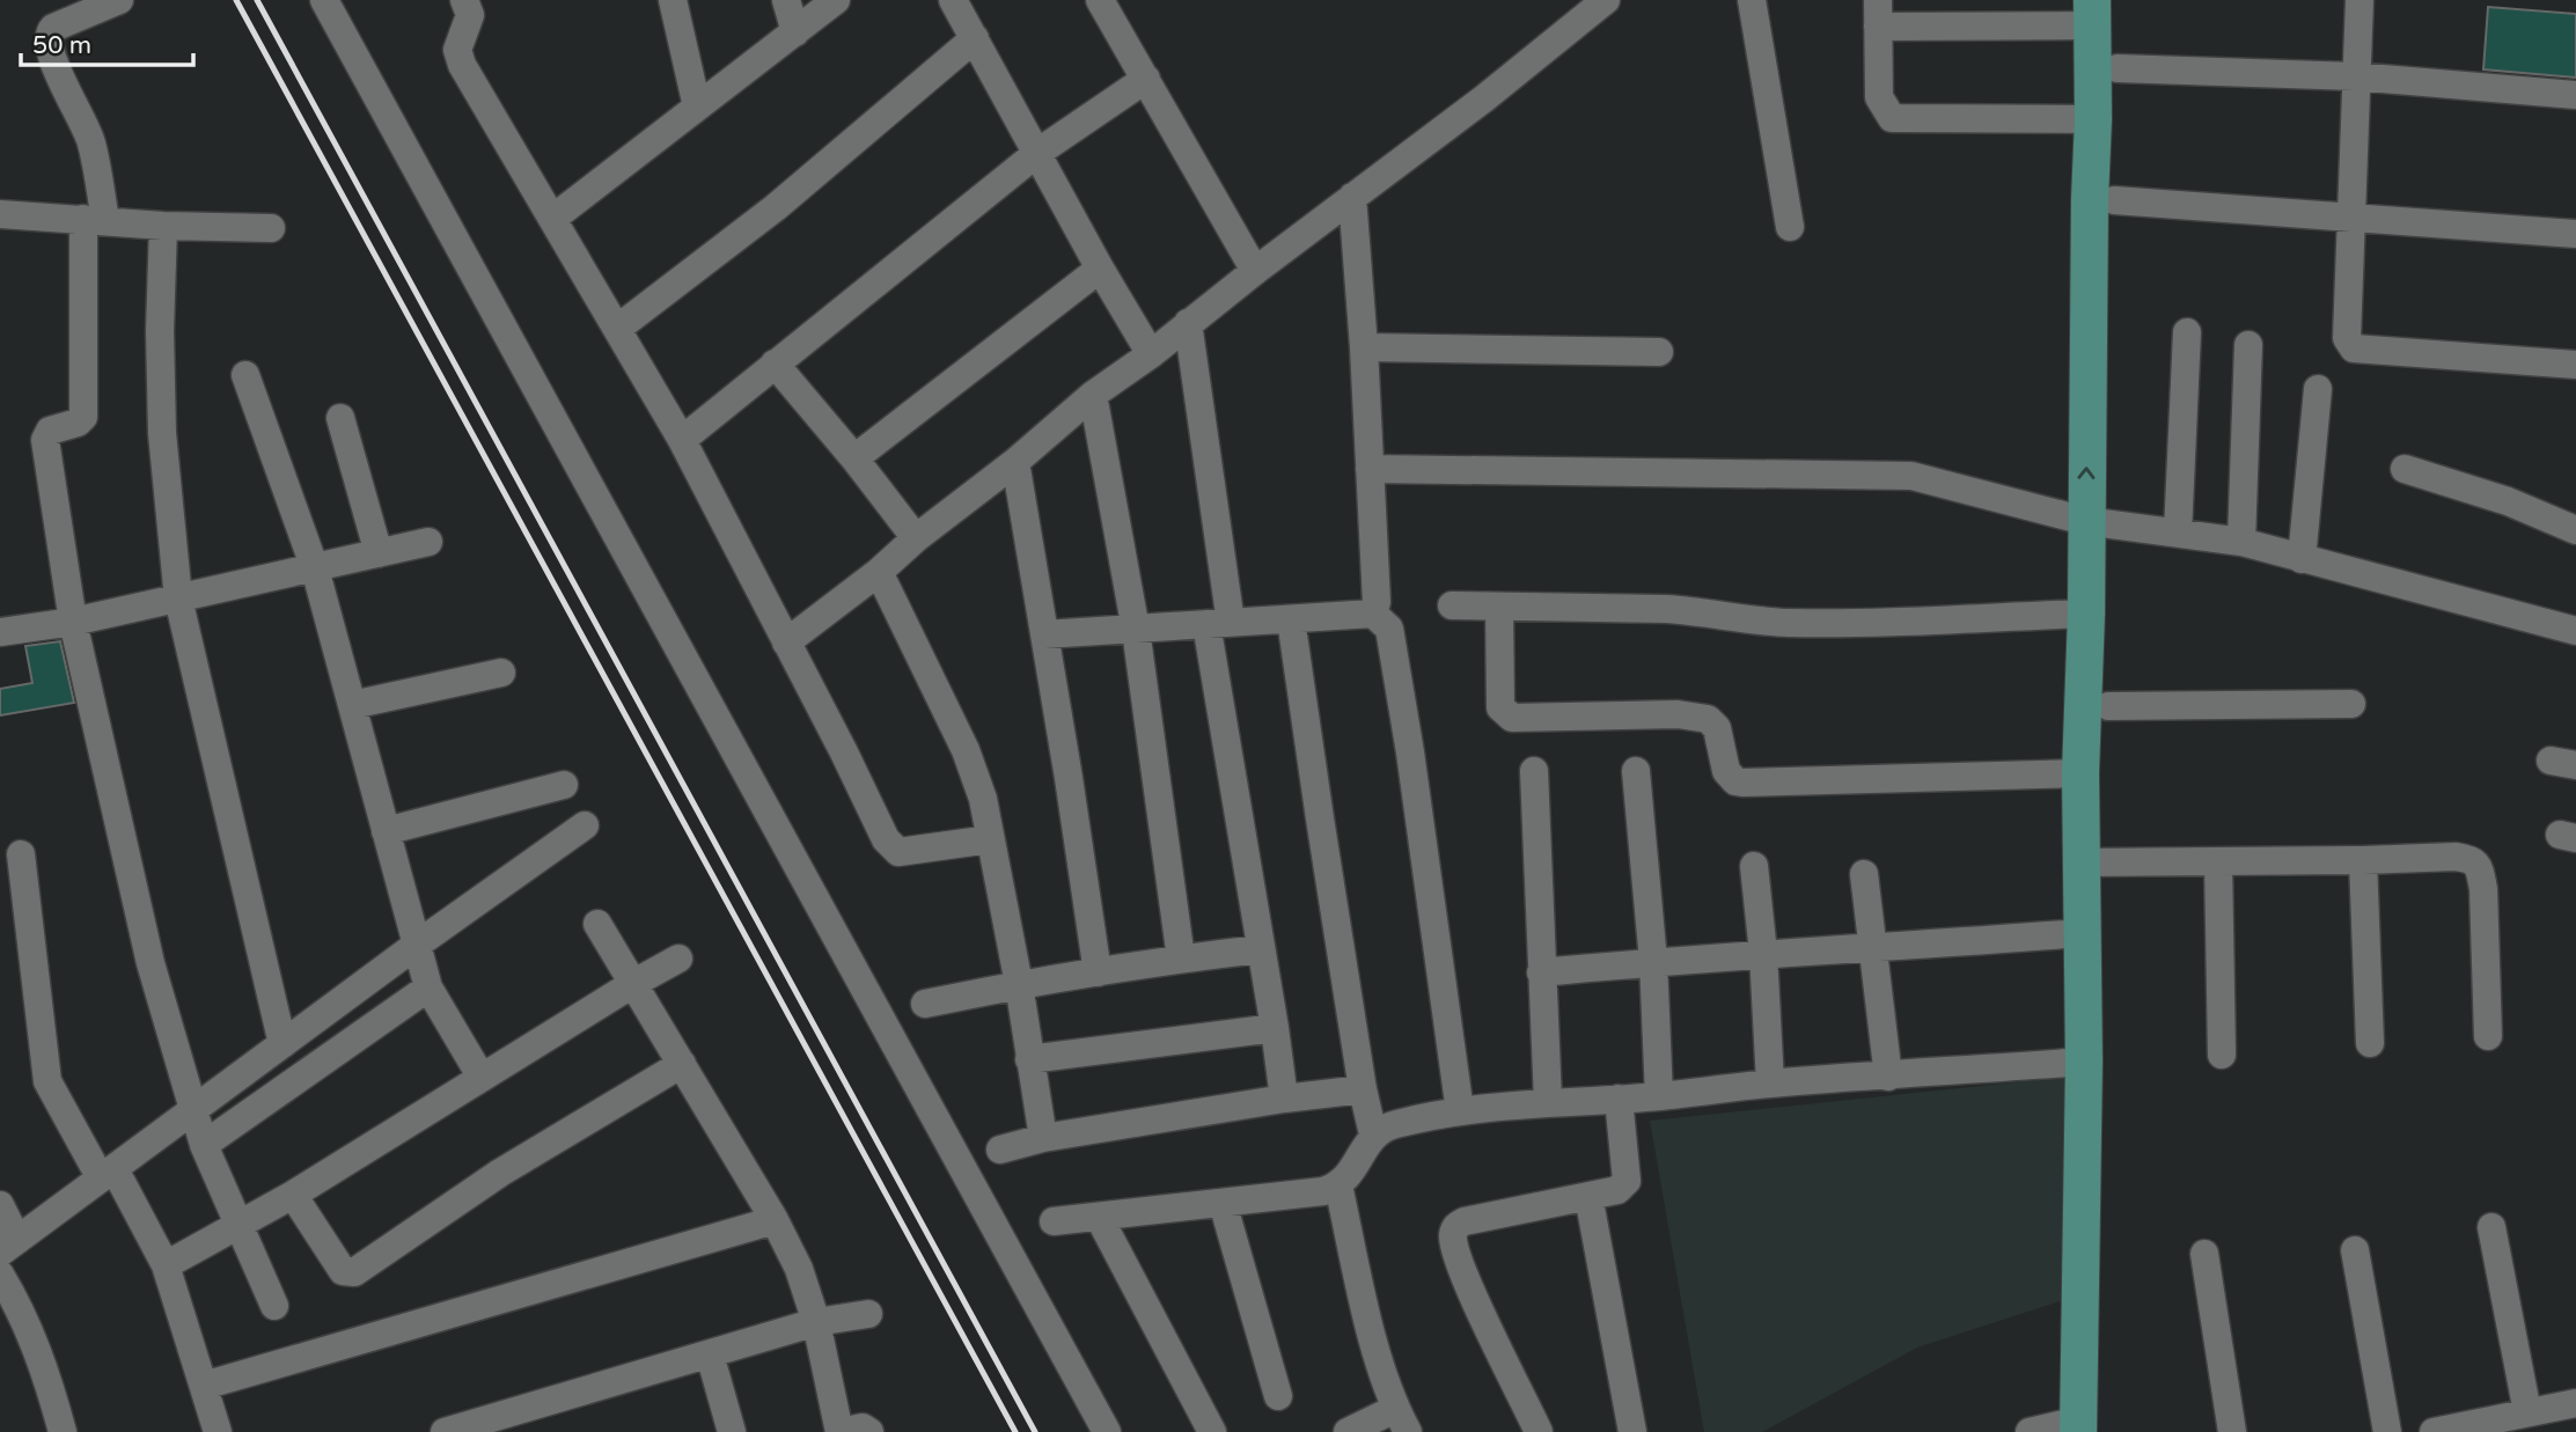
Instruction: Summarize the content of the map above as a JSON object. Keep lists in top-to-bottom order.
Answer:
{
  "scale_bar": "50 m"
}
